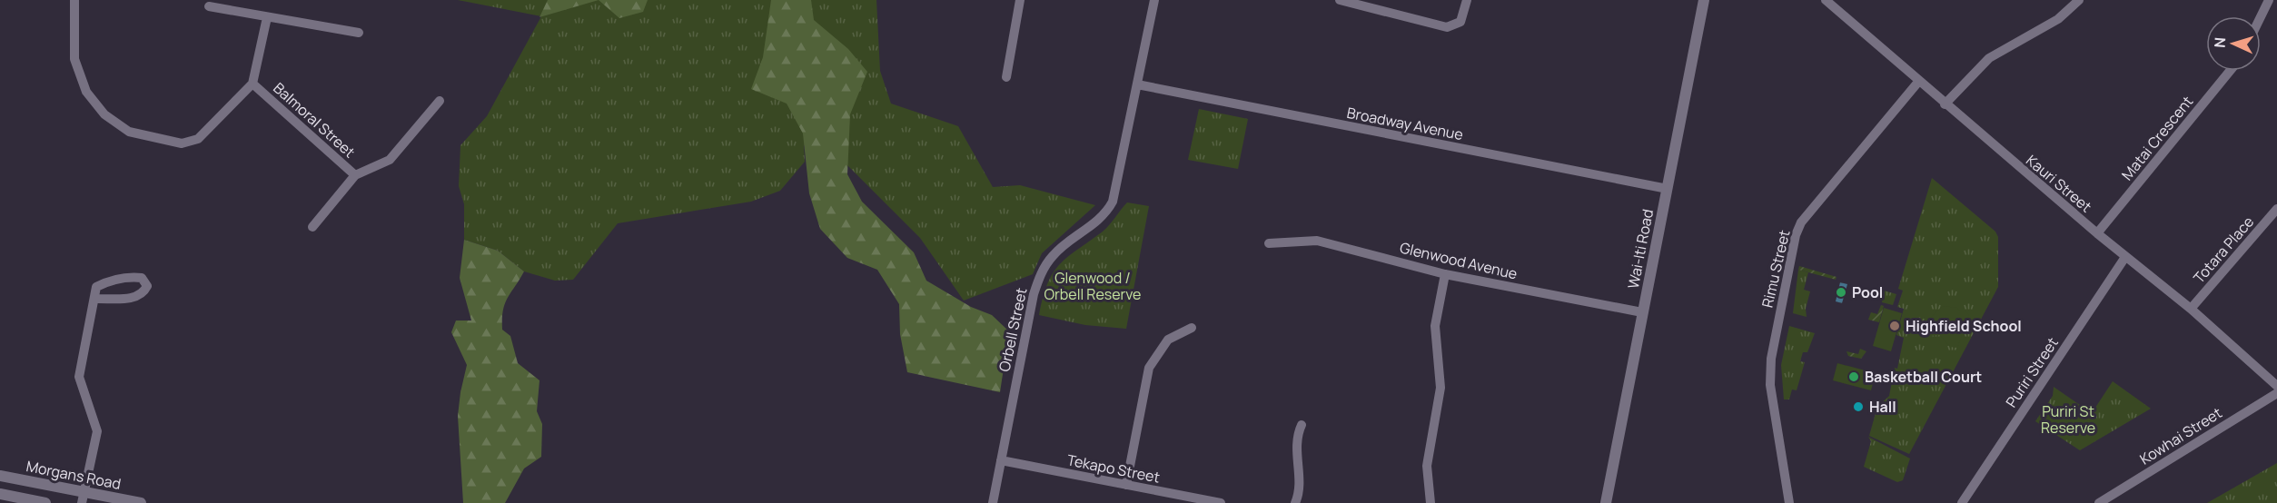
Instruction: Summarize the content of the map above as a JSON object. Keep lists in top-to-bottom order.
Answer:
{
  "streets": {
    "street": [
      "Balmoral Street",
      "Broadway Avenue",
      "Matai Crescent",
      "Kauri Street",
      "Wai-Iti Road",
      "Totara Place",
      "Glenwood Avenue",
      "Rimu Street",
      "Orbell Street",
      "Puriri Street",
      "Kowhai Street",
      "Tekapo Street",
      "Morgans Road"
    ]
  },
  "crossings": [
    ["Broadway Avenue", "Wai-Iti Road"],
    ["Broadway Avenue", "Orbell Street"],
    ["Matai Crescent", "Kauri Street"],
    ["Kauri Street", "Totara Place"],
    ["Kauri Street", "Rimu Street"],
    ["Kauri Street", "Puriri Street"],
    ["Wai-Iti Road", "Glenwood Avenue"],
    ["Orbell Street", "Tekapo Street"]
  ],
  "parks": ["Glenwood / Orbell Reserve", "Puriri St Reserve"],
  "places": [
    "Pool",
    "Highfield School",
    "Basketball Court",
    "Hall"
  ],
  "north": "left"
}
